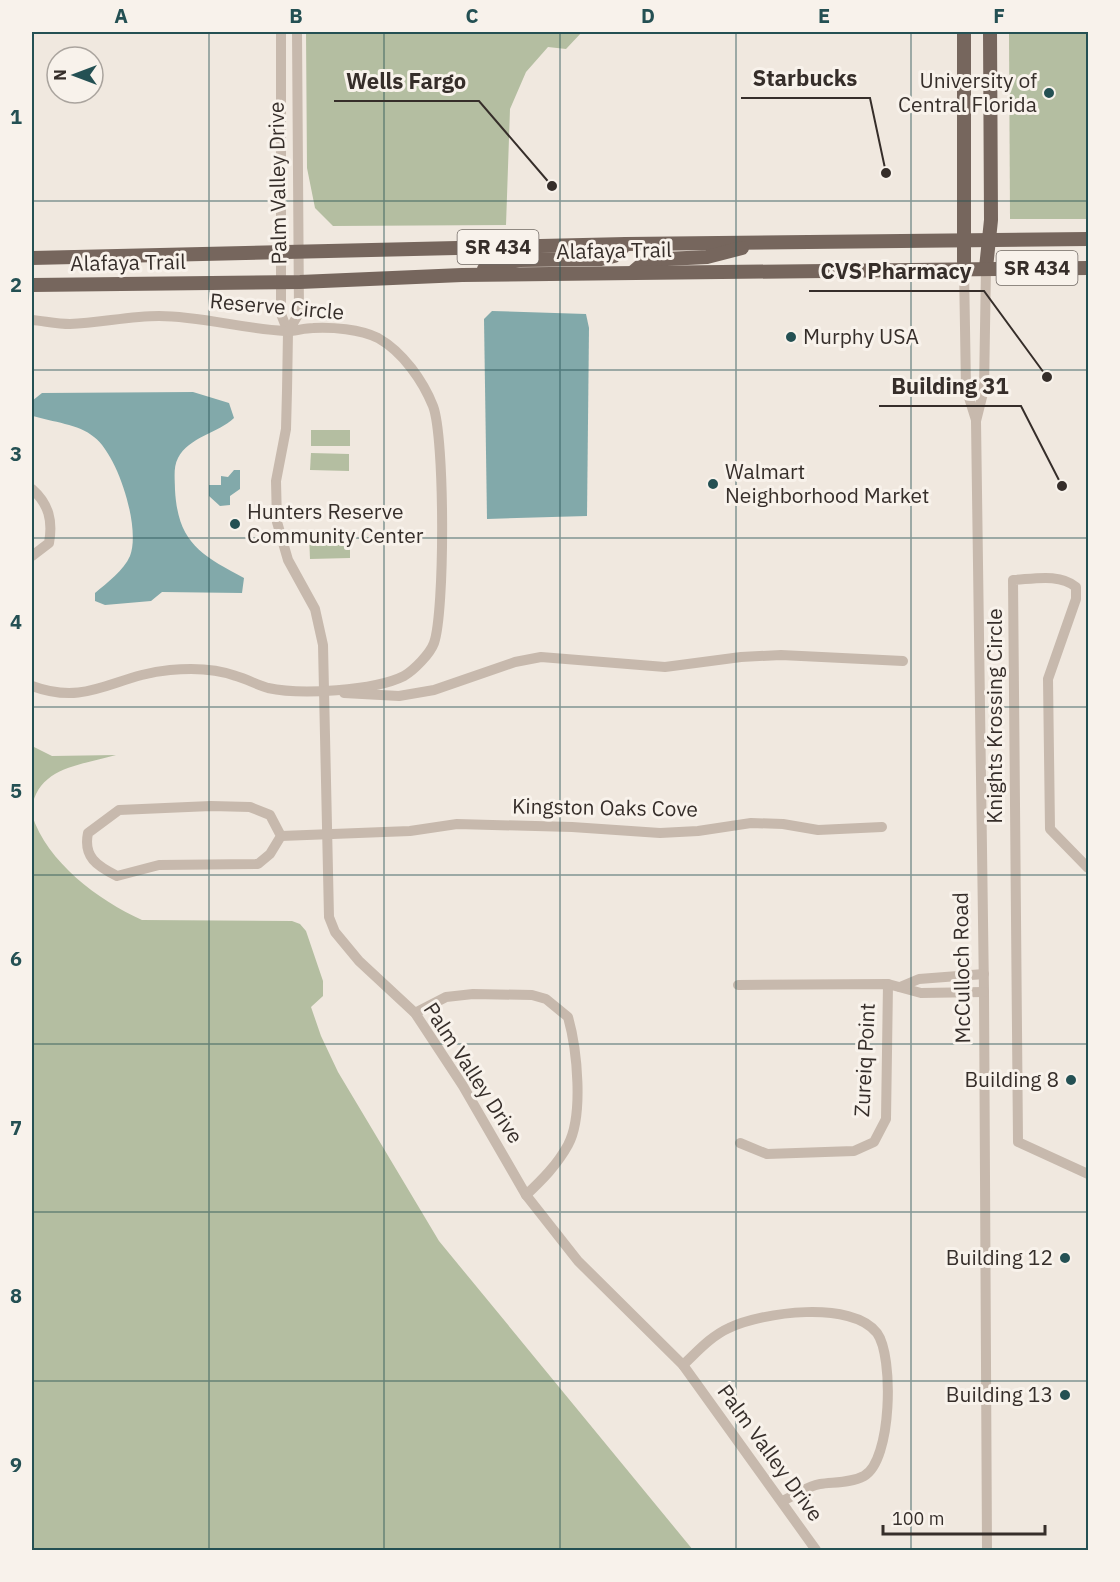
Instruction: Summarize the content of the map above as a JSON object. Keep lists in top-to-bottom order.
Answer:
{
  "streets": {
    "main road": ["SR 434", "Alafaya Trail", "McCulloch Road"],
    "street": [
      "Palm Valley Drive",
      "Reserve Circle",
      "Knights Krossing Circle",
      "Kingston Oaks Cove",
      "Zureiq Point"
    ]
  },
  "crossings": [
    ["Palm Valley Drive", "Alafaya Trail"],
    ["Palm Valley Drive", "Reserve Circle"],
    ["Palm Valley Drive", "Kingston Oaks Cove"],
    ["Alafaya Trail", "McCulloch Road"]
  ],
  "places": [
    "University of Central Florida",
    "Starbucks",
    "Wells Fargo",
    "Murphy USA",
    "CVS Pharmacy",
    "Walmart Neighborhood Market",
    "Building 31",
    "Hunters Reserve Community Center",
    "Building 8",
    "Building 12",
    "Building 13"
  ],
  "scale_bar": "100 m",
  "north": "left",
  "grid": {
    "columns": [
      "A",
      "B",
      "C",
      "D",
      "E",
      "F"
    ],
    "rows": [
      "1",
      "2",
      "3",
      "4",
      "5",
      "6",
      "7",
      "8",
      "9"
    ]
  }
}
